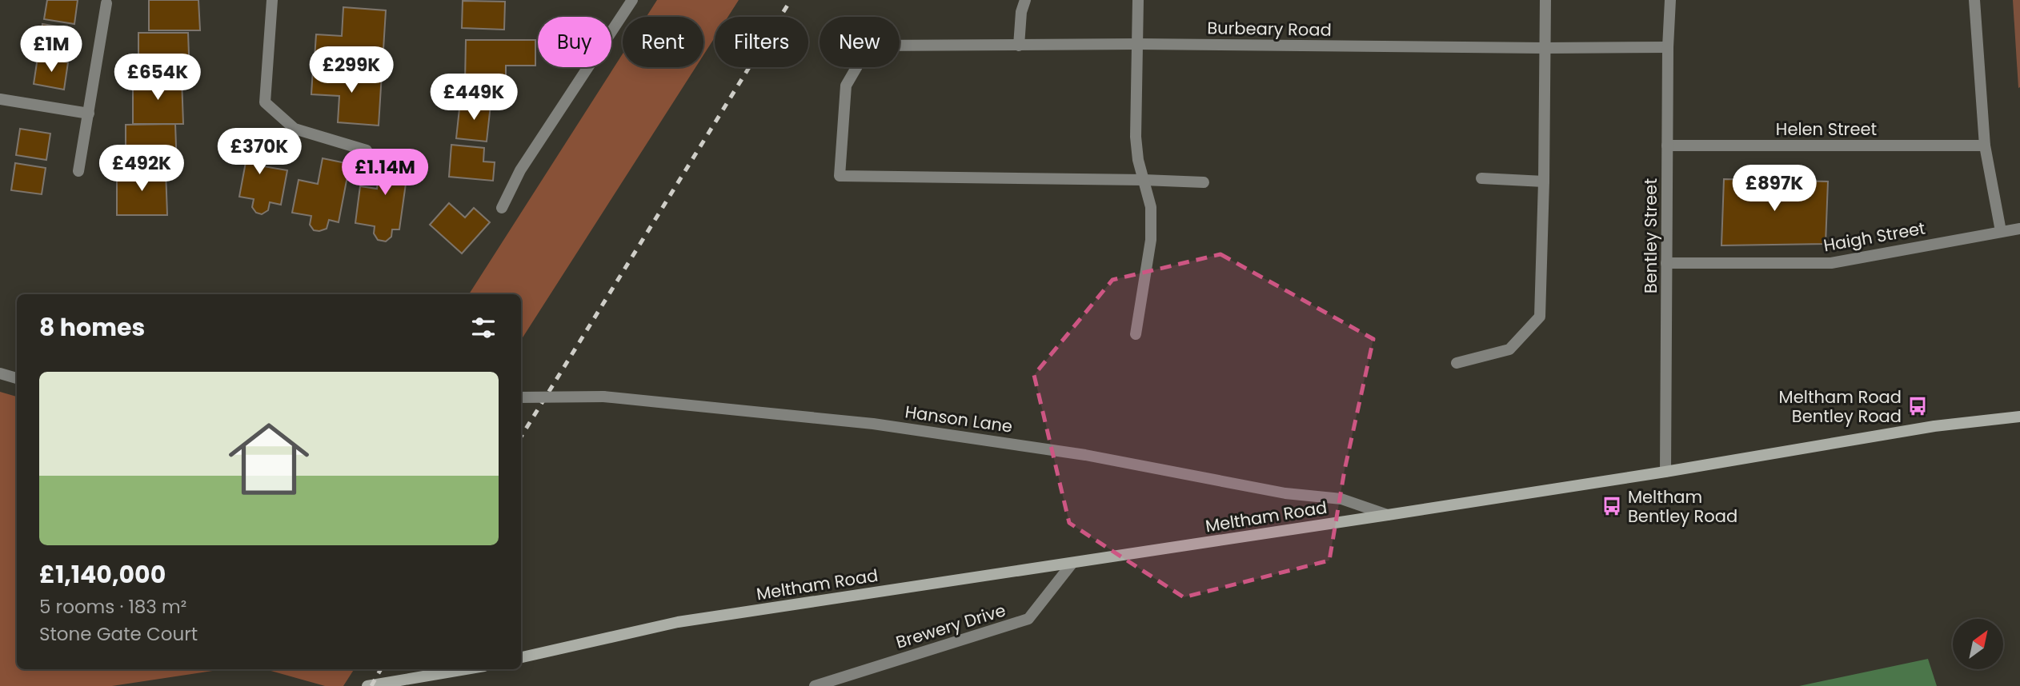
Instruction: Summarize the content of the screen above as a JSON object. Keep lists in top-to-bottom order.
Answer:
{
  "streets": {
    "main road": ["Meltham Road"],
    "street": [
      "Burbeary Road",
      "Helen Street",
      "Bentley Street",
      "Haigh Street",
      "Hanson Lane",
      "Brewery Drive"
    ]
  },
  "crossings": [
    ["Burbeary Road", "Bentley Street"],
    ["Helen Street", "Bentley Street"],
    ["Bentley Street", "Haigh Street"],
    ["Bentley Street", "Meltham Road"],
    ["Hanson Lane", "Meltham Road"],
    ["Meltham Road", "Brewery Drive"]
  ],
  "places": {
    "bus stop": ["Meltham Road Bentley Road", "Meltham Bentley Road"]
  },
  "north": "top right",
  "page": {
    "chip": [
      "Buy",
      "Rent",
      "Filters",
      "New"
    ],
    "price": [
      "£1M",
      "£299K",
      "£654K",
      "£449K",
      "£370K",
      "£492K",
      "£1.14M",
      "£897K"
    ],
    "heading": "8 homes",
    "list": [
      {
        "name": "£1,140,000",
        "note": "5 rooms · 183 m² · Stone Gate Court"
      }
    ]
  }
}
